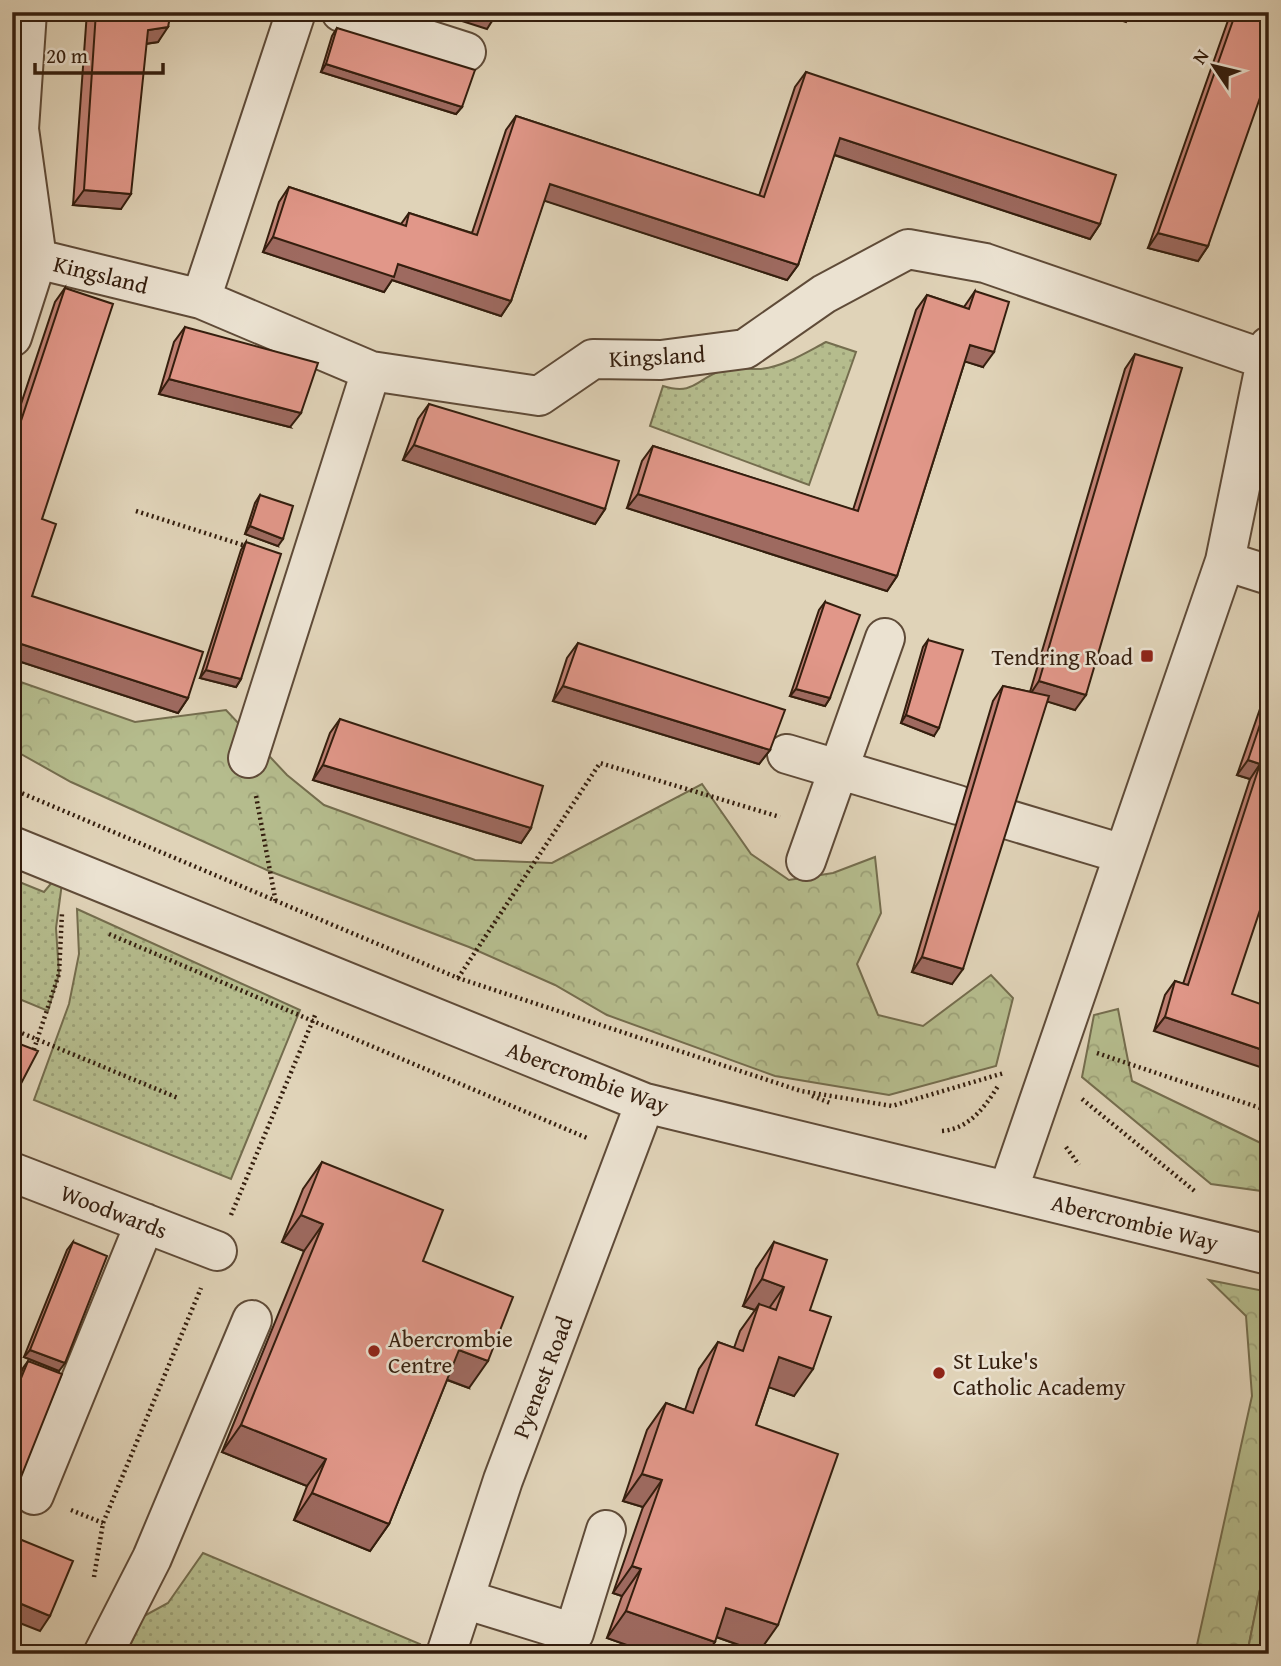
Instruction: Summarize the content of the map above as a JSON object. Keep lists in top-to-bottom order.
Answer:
{
  "streets": {
    "street": [
      "Kingsland",
      "Abercrombie Way",
      "Woodwards",
      "Pyenest Road"
    ]
  },
  "crossings": [
    ["Abercrombie Way", "Pyenest Road"]
  ],
  "places": {
    "transit": ["Tendring Road"],
    "other": ["Abercrombie Centre", "St Luke's Catholic Academy"]
  },
  "scale_bar": "20 m",
  "north": "top left"
}
